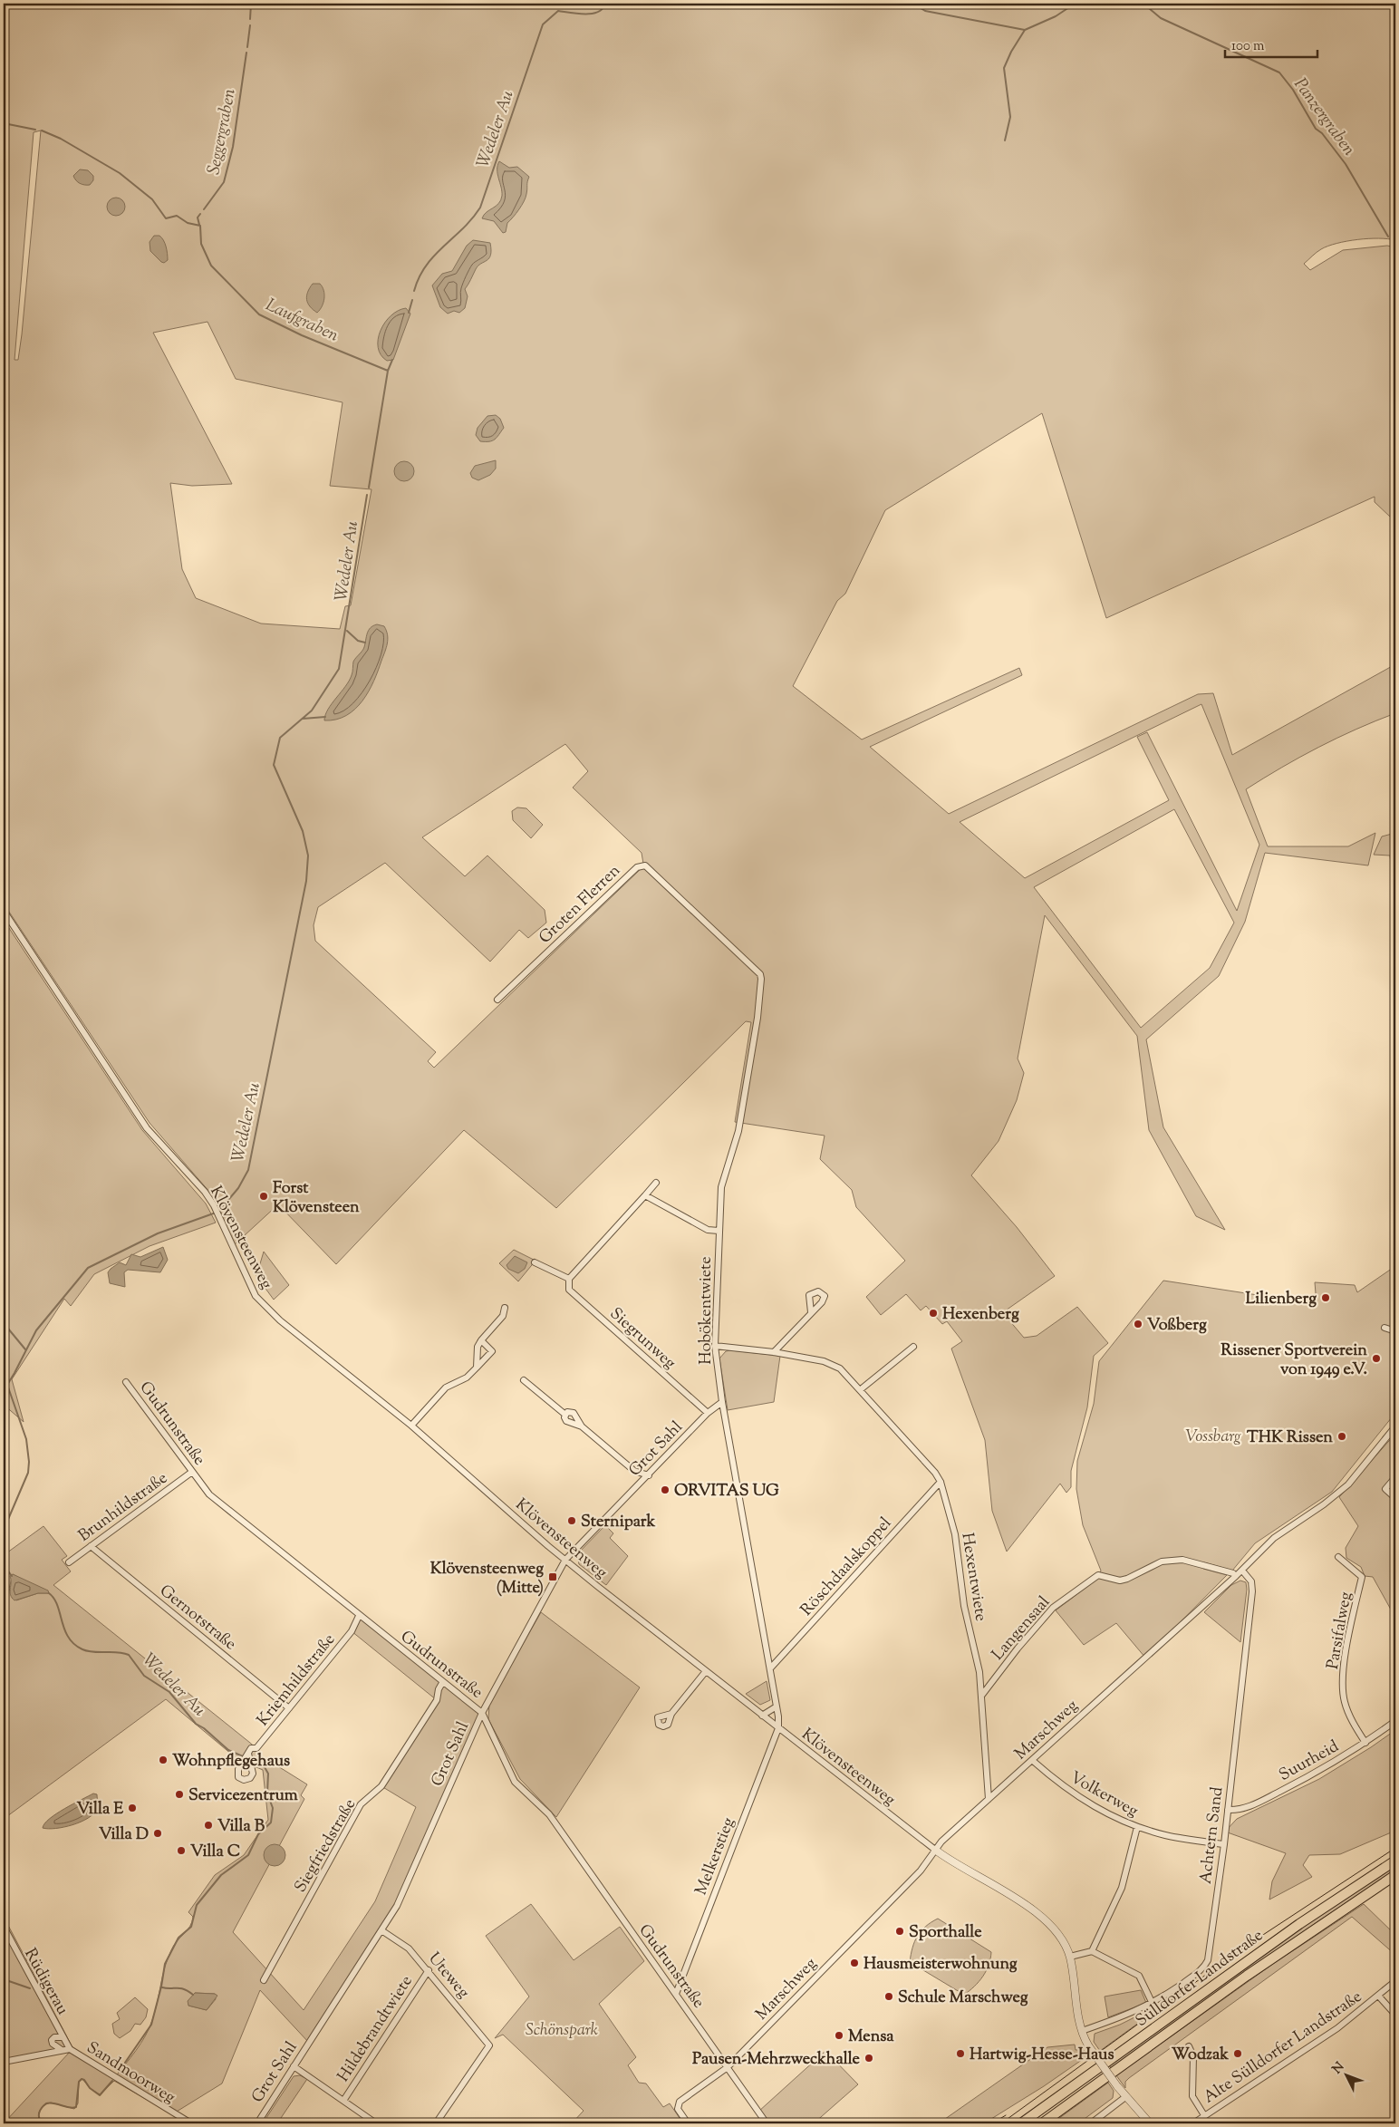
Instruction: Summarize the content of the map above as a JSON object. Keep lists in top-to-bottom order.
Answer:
{
  "streets": {
    "highway": ["Sülldorfer Landstraße"],
    "street": [
      "Groten Flerren",
      "Klövensteenweg",
      "Hobökentwiete",
      "Siegrunweg",
      "Gudrunstraße",
      "Grot Sahl",
      "Brunhildstraße",
      "Röschdaalskoppel",
      "Hexentwiete",
      "Gernotstraße",
      "Langensaal",
      "Parsifalweg",
      "Kriemhildstraße",
      "Marschweg",
      "Suurheid",
      "Volkerweg",
      "Achtern Sand",
      "Siegfriedstraße",
      "Melkerstieg",
      "Uteweg",
      "Rüdigerau",
      "Hildebrandtwiete",
      "Alte Sülldorfer Landstraße",
      "Sandmoorweg"
    ]
  },
  "crossings": [
    ["Groten Flerren", "Hobökentwiete"],
    ["Klövensteenweg", "Hobökentwiete"],
    ["Klövensteenweg", "Grot Sahl"],
    ["Klövensteenweg", "Marschweg"],
    ["Klövensteenweg", "Achtern Sand"],
    ["Klövensteenweg", "Melkerstieg"],
    ["Hobökentwiete", "Grot Sahl"],
    ["Hobökentwiete", "Röschdaalskoppel"],
    ["Hobökentwiete", "Hexentwiete"],
    ["Hobökentwiete", "Melkerstieg"],
    ["Siegrunweg", "Grot Sahl"],
    ["Gudrunstraße", "Grot Sahl"],
    ["Gudrunstraße", "Brunhildstraße"],
    ["Gudrunstraße", "Kriemhildstraße"],
    ["Gudrunstraße", "Marschweg"],
    ["Gudrunstraße", "Siegfriedstraße"],
    ["Gudrunstraße", "Melkerstieg"],
    ["Grot Sahl", "Uteweg"],
    ["Brunhildstraße", "Gernotstraße"],
    ["Röschdaalskoppel", "Hexentwiete"],
    ["Hexentwiete", "Langensaal"],
    ["Hexentwiete", "Marschweg"],
    ["Gernotstraße", "Kriemhildstraße"],
    ["Langensaal", "Marschweg"],
    ["Parsifalweg", "Suurheid"],
    ["Marschweg", "Volkerweg"],
    ["Marschweg", "Achtern Sand"],
    ["Suurheid", "Achtern Sand"],
    ["Volkerweg", "Achtern Sand"],
    ["Uteweg", "Hildebrandtwiete"],
    ["Rüdigerau", "Sandmoorweg"]
  ],
  "water": [
    "Panzergraben",
    "Wedeler Au",
    "Seggergraben",
    "Laufgraben"
  ],
  "parks": ["Vossbarg", "Schönspark"],
  "places": {
    "other": [
      "Forst Klövensteen",
      "Lilienberg",
      "Hexenberg",
      "Voßberg",
      "Rissener Sportverein von 1949 e.V.",
      "THK Rissen",
      "ORVITAS UG",
      "Sternipark",
      "Wohnpflegehaus",
      "Servicezentrum",
      "Villa E",
      "Villa B",
      "Villa D",
      "Villa C",
      "Sporthalle",
      "Hausmeisterwohnung",
      "Schule Marschweg",
      "Mensa",
      "Hartwig-Hesse-Haus",
      "Wodzak",
      "Pausen-Mehrzweckhalle"
    ],
    "transit": ["Klövensteenweg (Mitte)"]
  },
  "scale_bar": "100 m",
  "north": "top left"
}
